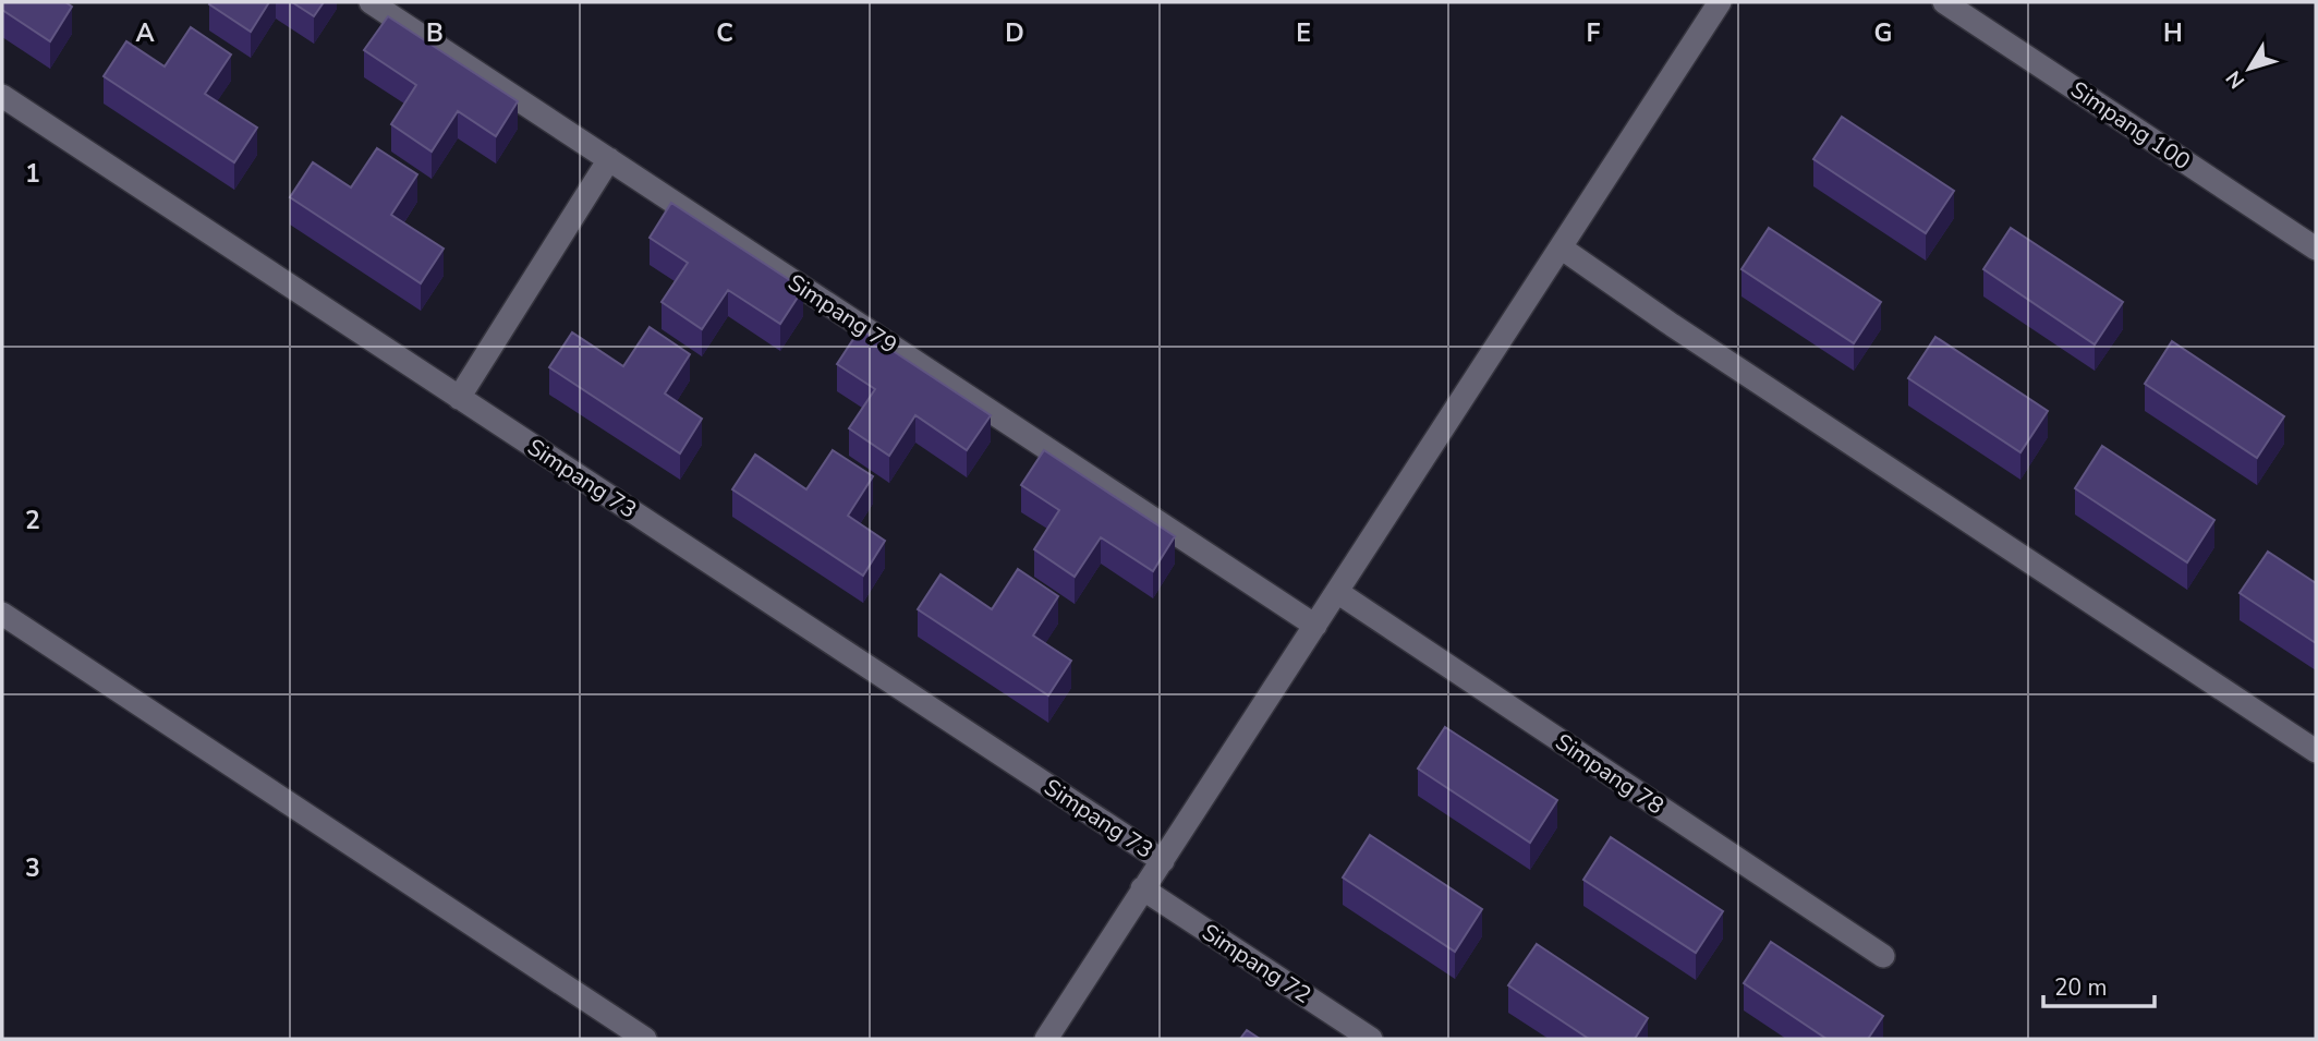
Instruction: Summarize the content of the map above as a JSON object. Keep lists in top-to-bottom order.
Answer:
{
  "streets": {
    "street": [
      "Simpang 100",
      "Simpang 79",
      "Simpang 73",
      "Simpang 78",
      "Simpang 72"
    ]
  },
  "scale_bar": "20 m",
  "north": "bottom left",
  "grid": {
    "columns": [
      "A",
      "B",
      "C",
      "D",
      "E",
      "F",
      "G",
      "H"
    ],
    "rows": ["1", "2", "3"]
  }
}
